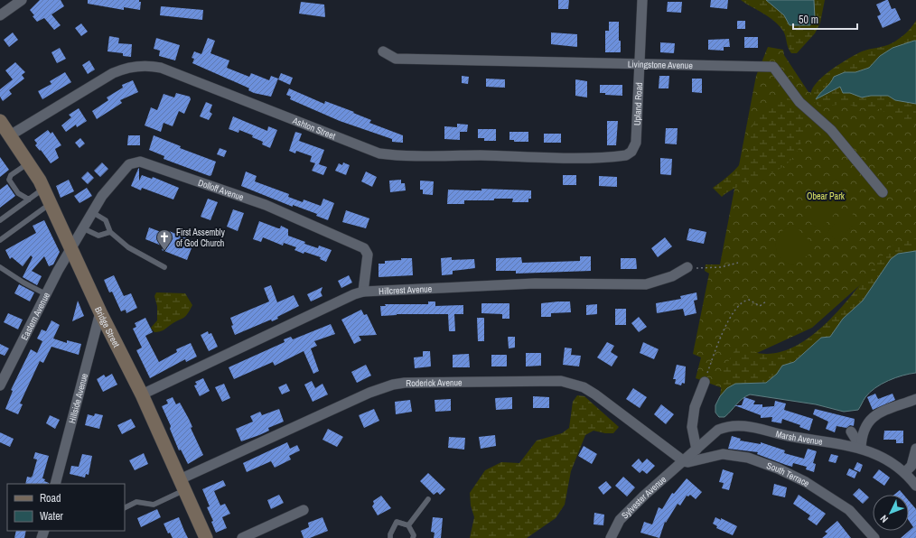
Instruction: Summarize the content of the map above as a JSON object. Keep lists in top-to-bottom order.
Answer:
{
  "streets": {
    "main road": ["Bridge Street"],
    "street": [
      "Livingstone Avenue",
      "Upland Road",
      "Ashton Street",
      "Dolloff Avenue",
      "Hillcrest Avenue",
      "Eastern Avenue",
      "Roderick Avenue",
      "Hillside Avenue",
      "Marsh Avenue",
      "South Terrace",
      "Sylvester Avenue"
    ]
  },
  "crossings": [
    ["Livingstone Avenue", "Upland Road"],
    ["Upland Road", "Ashton Street"],
    ["Ashton Street", "Bridge Street"],
    ["Dolloff Avenue", "Hillcrest Avenue"],
    ["Dolloff Avenue", "Eastern Avenue"],
    ["Dolloff Avenue", "Bridge Street"],
    ["Hillcrest Avenue", "Bridge Street"],
    ["Eastern Avenue", "Bridge Street"],
    ["Bridge Street", "Roderick Avenue"],
    ["Bridge Street", "Hillside Avenue"],
    ["Roderick Avenue", "Marsh Avenue"],
    ["Roderick Avenue", "South Terrace"],
    ["Roderick Avenue", "Sylvester Avenue"],
    ["Marsh Avenue", "South Terrace"],
    ["Marsh Avenue", "Sylvester Avenue"],
    ["South Terrace", "Sylvester Avenue"]
  ],
  "parks": ["Obear Park"],
  "places": {
    "church": ["First Assembly of God Church"]
  },
  "legend": ["Road", "Water"],
  "scale_bar": "50 m",
  "north": "bottom left"
}
